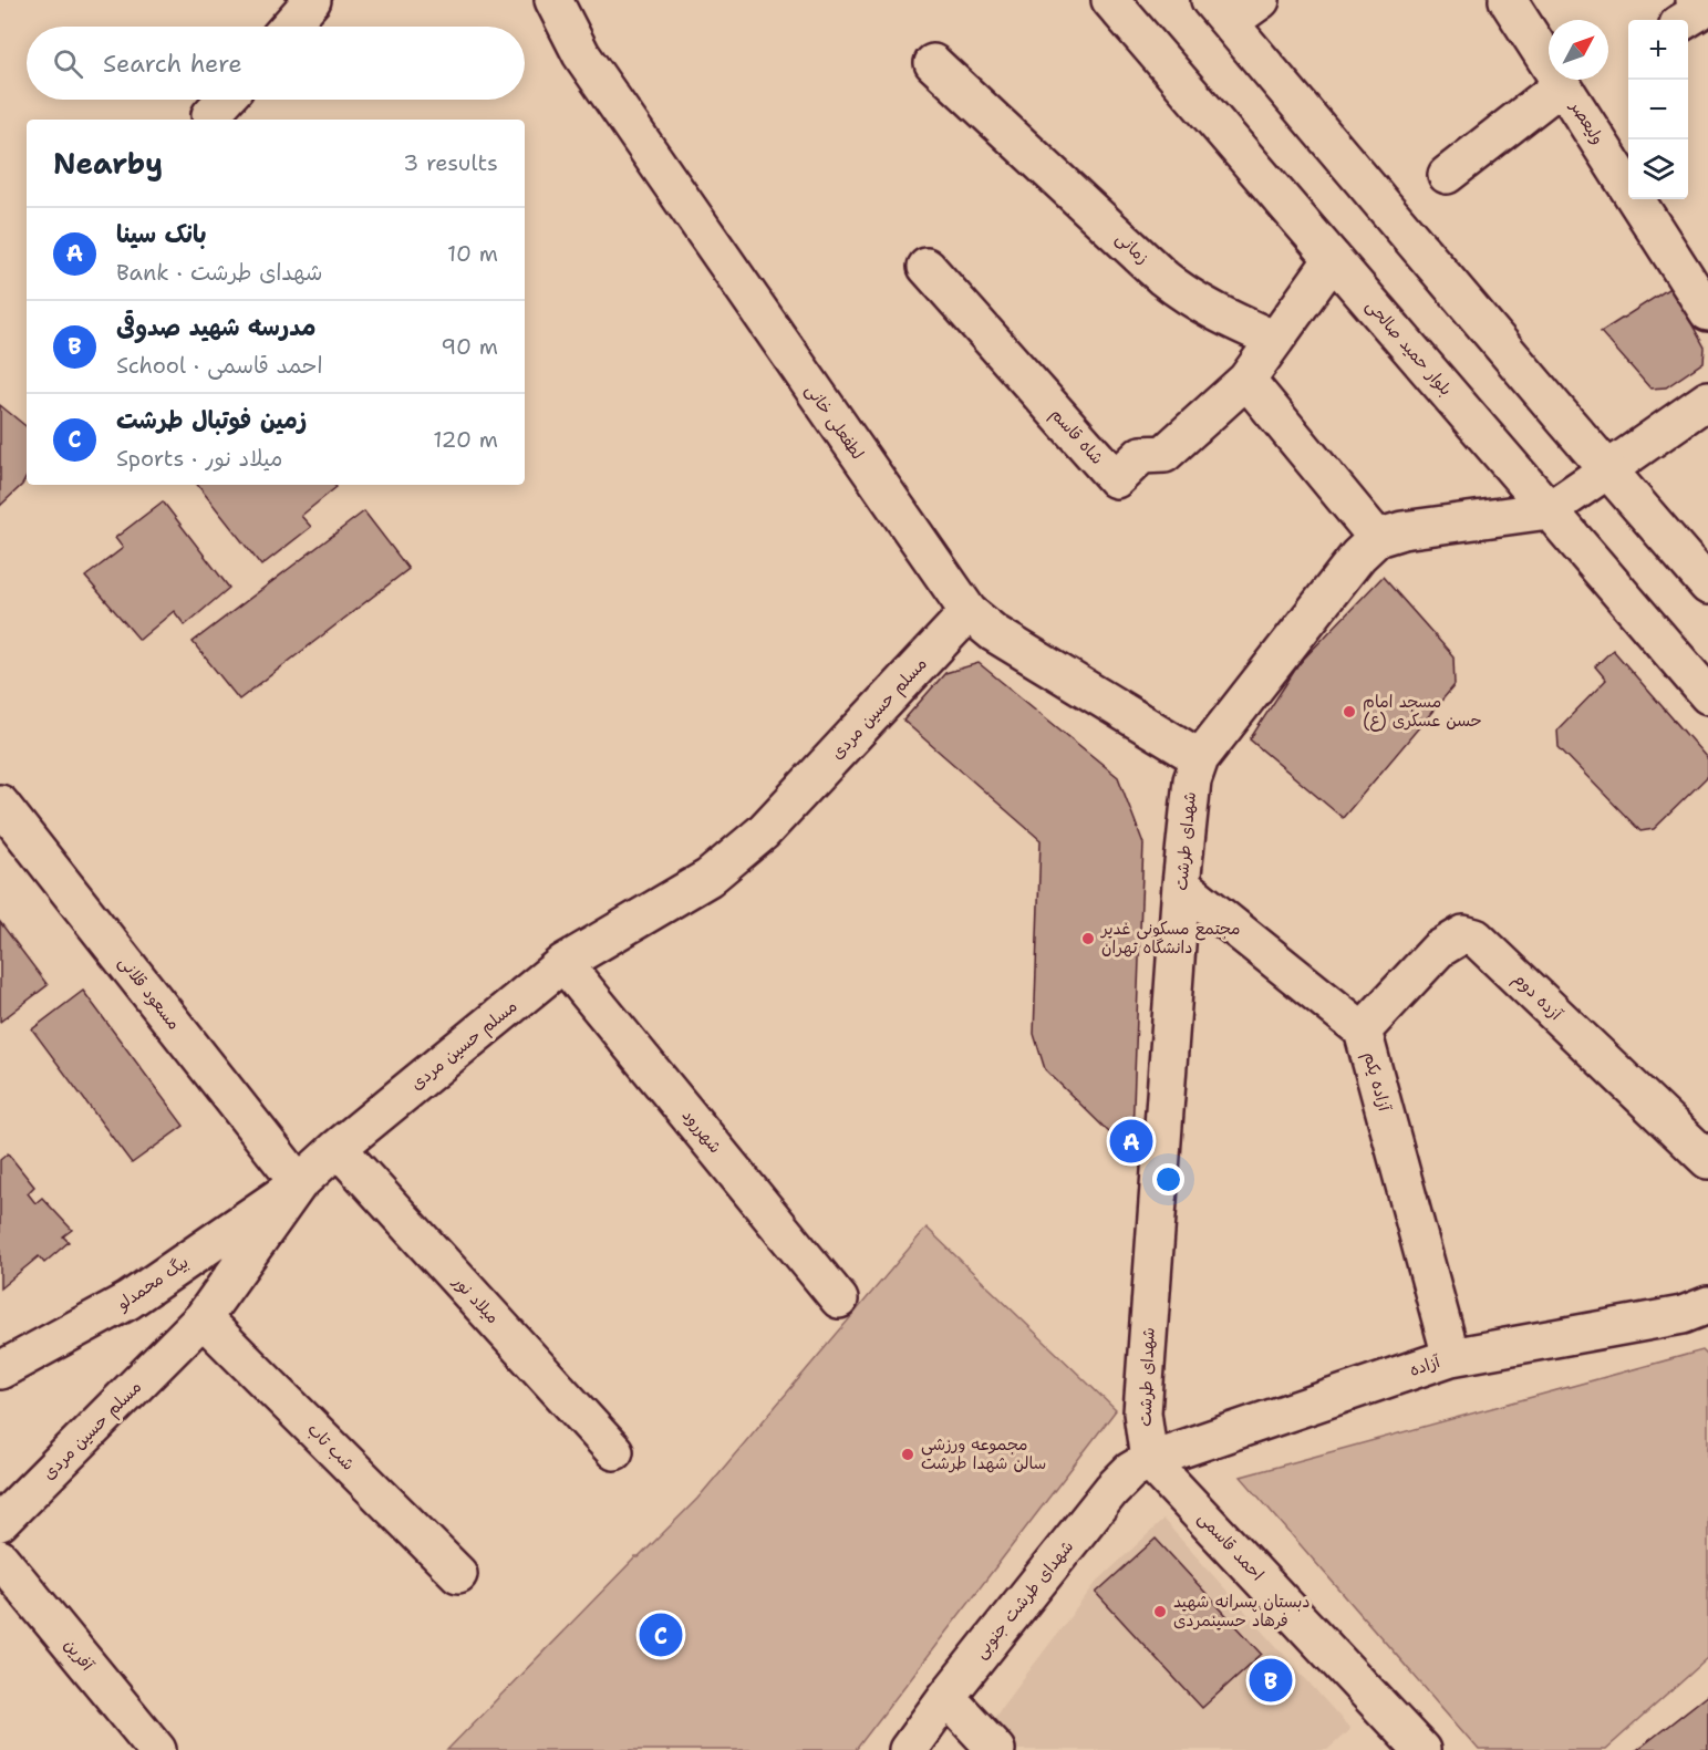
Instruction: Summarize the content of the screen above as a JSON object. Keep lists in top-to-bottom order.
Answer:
{
  "streets": {
    "street": [
      "ولیعصر",
      "زمانی",
      "بلوار حمید صالحی",
      "لطفعلی خانی",
      "شاه قاسم",
      "مسلم حسین مردی",
      "شهدای طرشت",
      "مسعود قلانی",
      "آزده دوم",
      "آزاده یکم",
      "شهررود",
      "بیگ محمدلو",
      "میلاد نور",
      "آزاده",
      "شب تاب",
      "احمد قاسمی",
      "شهدای طرشت جنوبی",
      "آفرین"
    ]
  },
  "crossings": [
    ["زمانی", "شاه قاسم"],
    ["لطفعلی خانی", "مسلم حسین مردی"],
    ["لطفعلی خانی", "شهدای طرشت"],
    ["مسلم حسین مردی", "مسعود قلانی"],
    ["مسلم حسین مردی", "شهررود"],
    ["مسلم حسین مردی", "بیگ محمدلو"],
    ["مسلم حسین مردی", "میلاد نور"],
    ["مسلم حسین مردی", "شب تاب"],
    ["شهدای طرشت", "آزاده یکم"],
    ["شهدای طرشت", "آزاده"],
    ["شهدای طرشت", "احمد قاسمی"],
    ["شهدای طرشت", "شهدای طرشت جنوبی"],
    ["مسعود قلانی", "بیگ محمدلو"],
    ["آزده دوم", "آزاده یکم"],
    ["آزاده یکم", "آزاده"],
    ["آزاده", "احمد قاسمی"],
    ["آزاده", "شهدای طرشت جنوبی"],
    ["احمد قاسمی", "شهدای طرشت جنوبی"]
  ],
  "places": [
    "مسجد امام حسن عسکری (ع)",
    "مجتمع مسکونی غدیر دانشگاه تهران",
    "مجموعه ورزشی سالن شهدا طرشت",
    "دبستان پسرانه شهيد فرهاد حسينمردی"
  ],
  "north": "top right",
  "page": {
    "map_buttons": ["+", "−"],
    "search": "Search here",
    "heading": ["Nearby", "3 results"],
    "list": [
      {
        "mark": "A",
        "name": "بانک سینا",
        "note": "Bank · شهدای طرشت",
        "value": "10 m"
      },
      {
        "mark": "B",
        "name": "مدرسه شهید صدوقی",
        "note": "School · احمد قاسمی",
        "value": "90 m"
      },
      {
        "mark": "C",
        "name": "زمین فوتبال طرشت",
        "note": "Sports · میلاد نور",
        "value": "120 m"
      }
    ],
    "pins": ["A", "C", "B"]
  }
}
